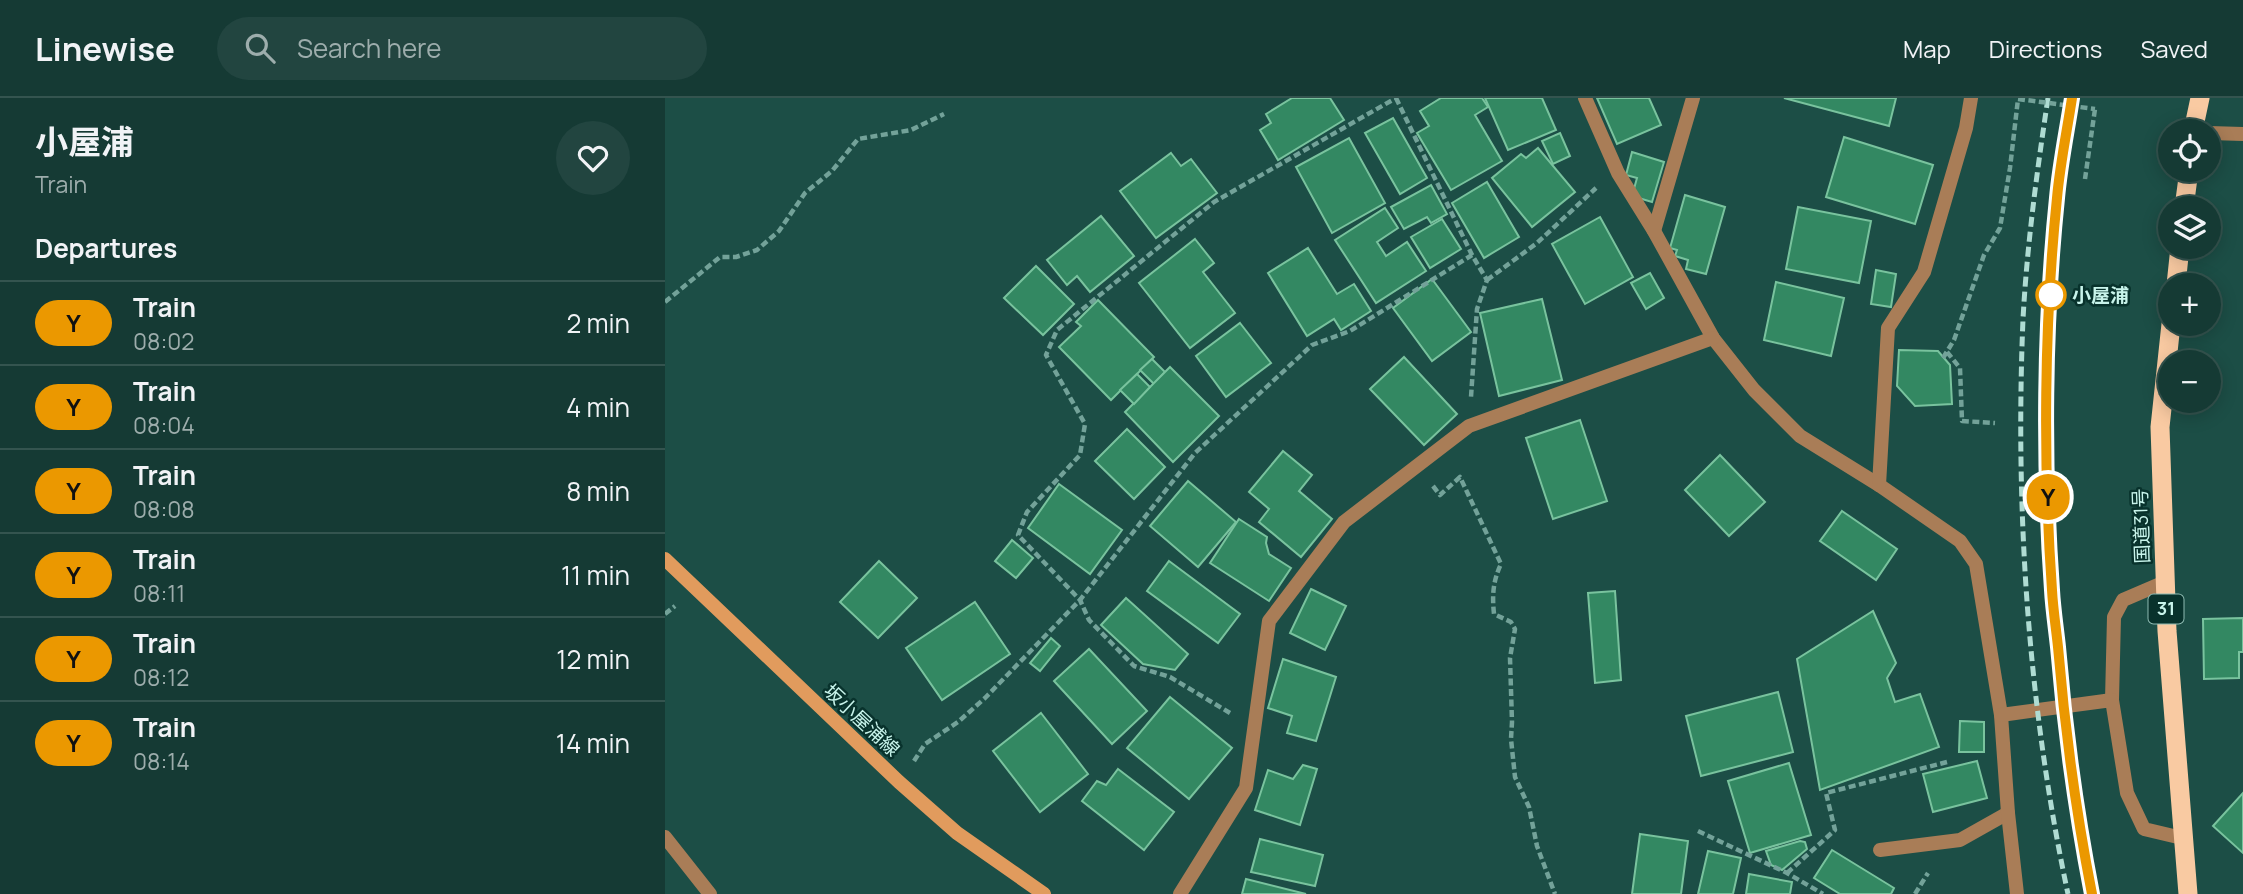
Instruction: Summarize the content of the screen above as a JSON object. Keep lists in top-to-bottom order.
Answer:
{
  "streets": {
    "highway": ["国道31号", "31"],
    "main road": ["坂小屋浦線"]
  },
  "places": ["小屋浦"],
  "page": {
    "header": "Linewise",
    "search": "Search here",
    "nav": ["Map", "Directions", "Saved"],
    "heading": [
      ["小屋浦", "Train"],
      "Departures"
    ],
    "on_map": "Y",
    "map_buttons": ["+", "−"],
    "list": [
      {
        "mark": "Y",
        "name": "Train",
        "note": "08:02",
        "value": "2 min"
      },
      {
        "mark": "Y",
        "name": "Train",
        "note": "08:04",
        "value": "4 min"
      },
      {
        "mark": "Y",
        "name": "Train",
        "note": "08:08",
        "value": "8 min"
      },
      {
        "mark": "Y",
        "name": "Train",
        "note": "08:11",
        "value": "11 min"
      },
      {
        "mark": "Y",
        "name": "Train",
        "note": "08:12",
        "value": "12 min"
      },
      {
        "mark": "Y",
        "name": "Train",
        "note": "08:14",
        "value": "14 min"
      }
    ]
  }
}
